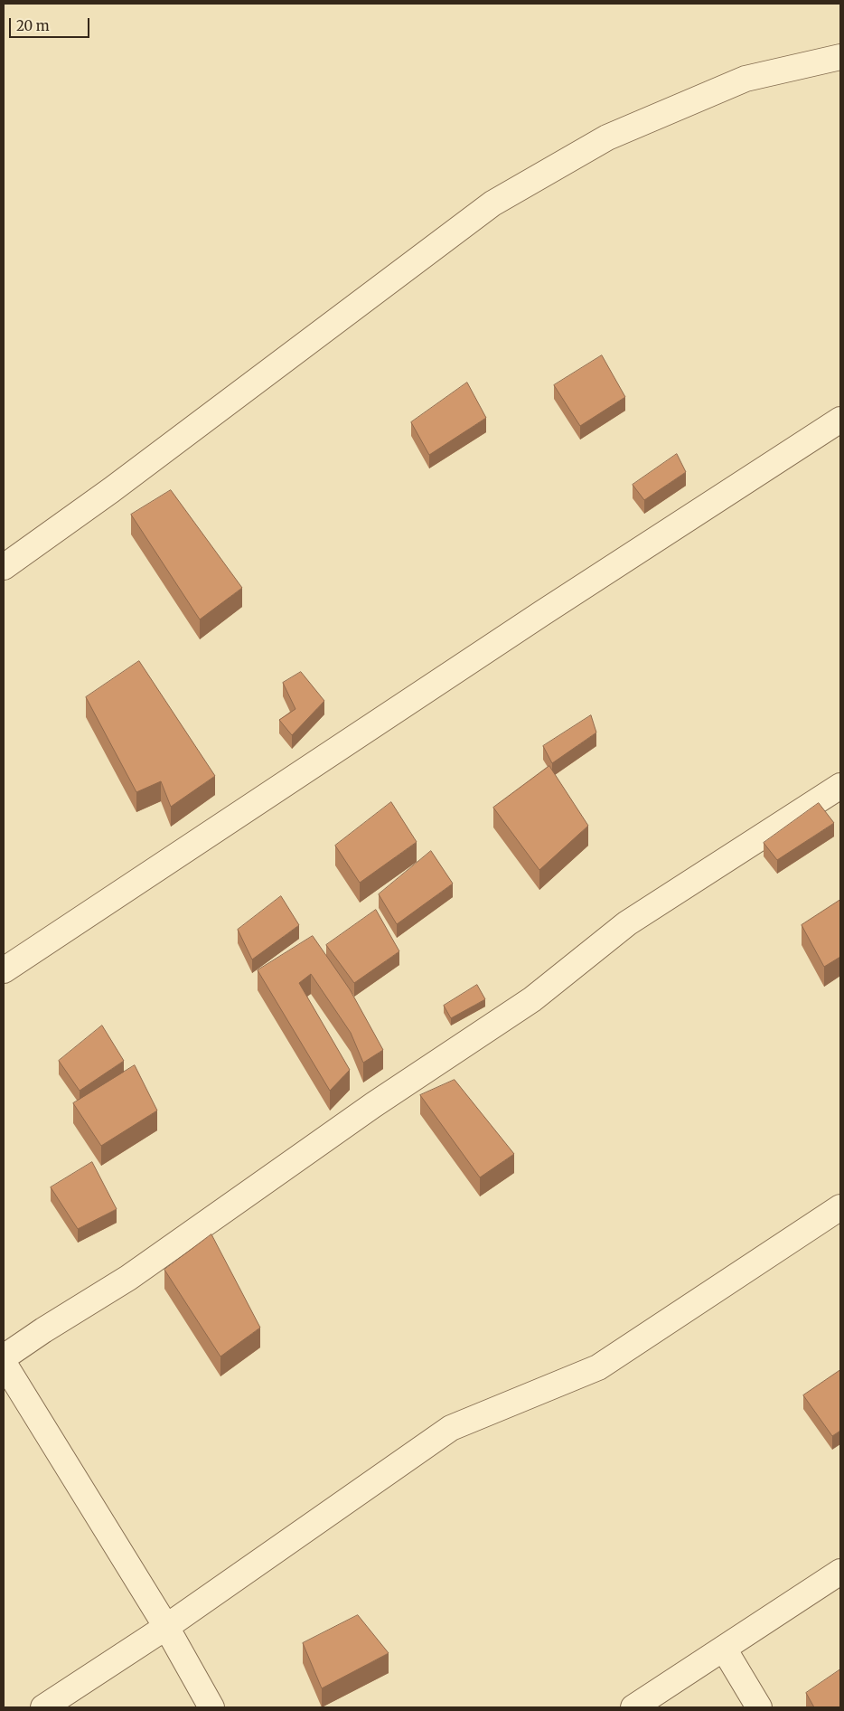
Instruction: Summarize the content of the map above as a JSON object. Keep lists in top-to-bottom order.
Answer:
{
  "scale_bar": "20 m"
}
